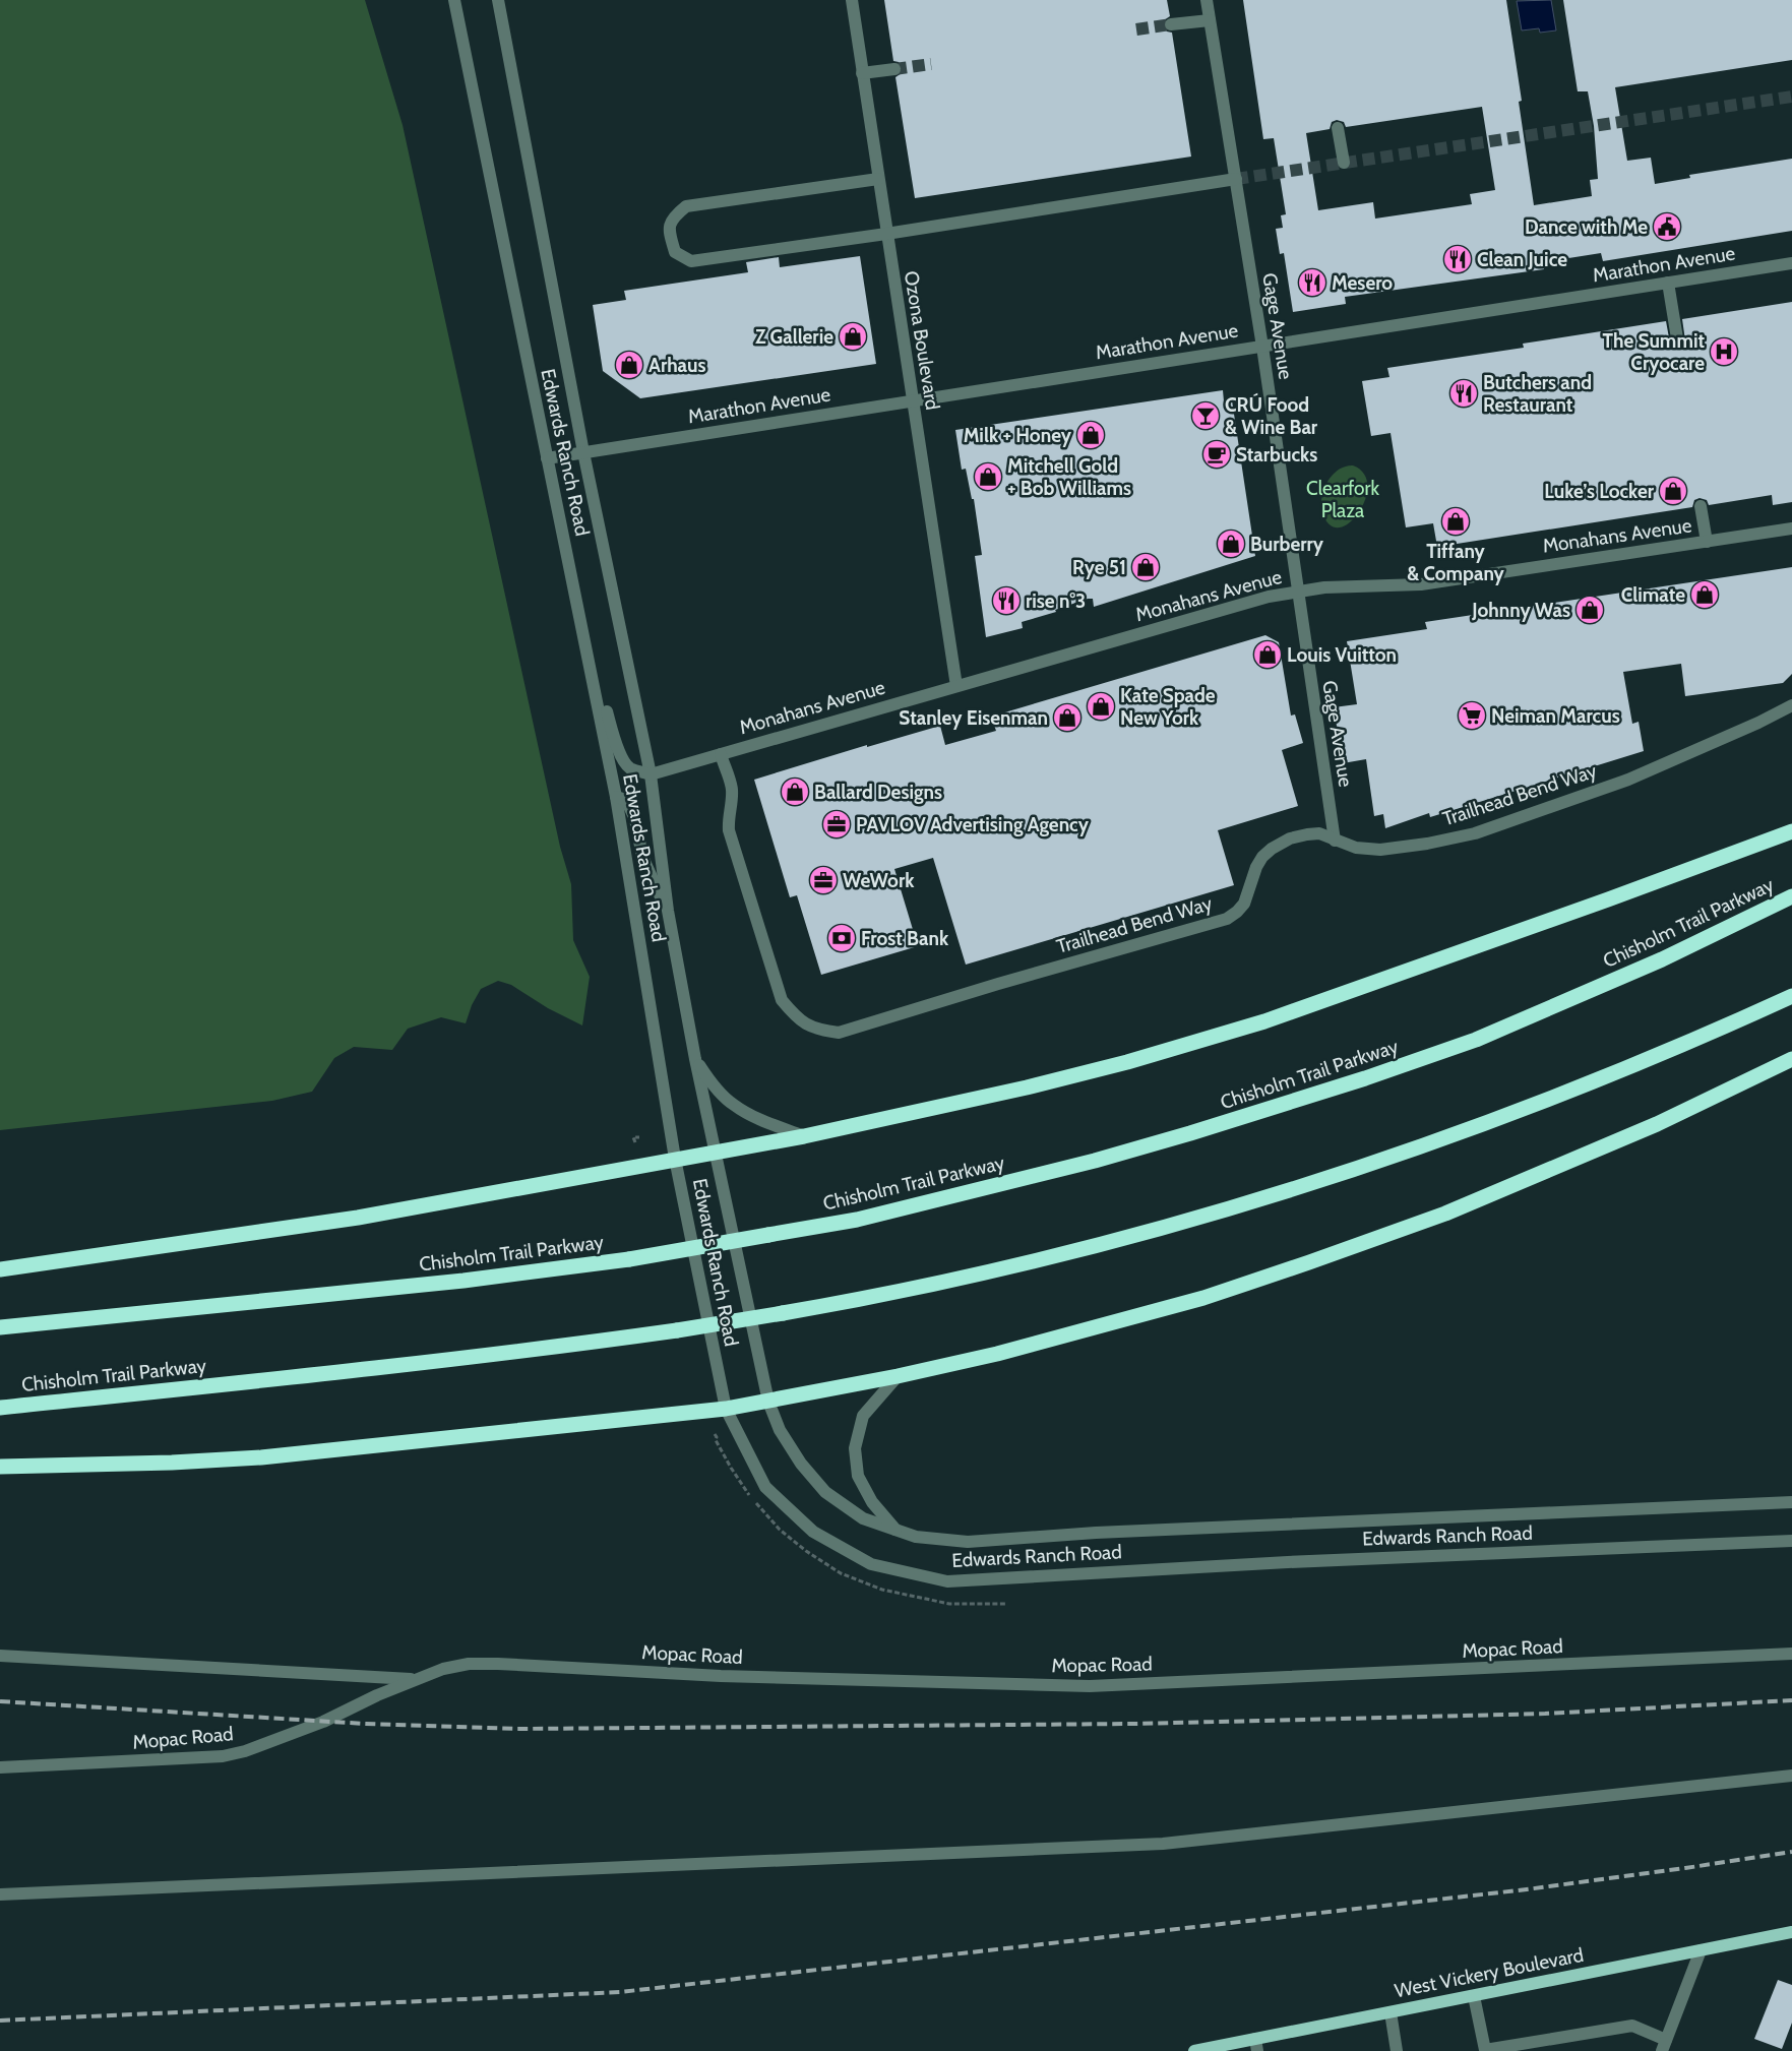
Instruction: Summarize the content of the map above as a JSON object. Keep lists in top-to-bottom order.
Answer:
{
  "streets": {
    "highway": ["Chisholm Trail Parkway"],
    "main road": ["West Vickery Boulevard"],
    "street": [
      "Marathon Avenue",
      "Gage Avenue",
      "Ozona Boulevard",
      "Edwards Ranch Road",
      "Monahans Avenue",
      "Trailhead Bend Way",
      "Mopac Road"
    ]
  },
  "crossings": [
    ["Marathon Avenue", "Gage Avenue"],
    ["Marathon Avenue", "Ozona Boulevard"],
    ["Marathon Avenue", "Edwards Ranch Road"],
    ["Gage Avenue", "Monahans Avenue"],
    ["Gage Avenue", "Trailhead Bend Way"],
    ["Ozona Boulevard", "Monahans Avenue"],
    ["Edwards Ranch Road", "Monahans Avenue"],
    ["Monahans Avenue", "Trailhead Bend Way"]
  ],
  "parks": ["Clearfork Plaza"],
  "places": {
    "public building": ["Dance with Me"],
    "restaurant": [
      "Clean Juice",
      "Mesero",
      "Butchers and Restaurant",
      "rise n°3"
    ],
    "shop": [
      "Z Gallerie",
      "Arhaus",
      "Milk + Honey",
      "Mitchell Gold + Bob Williams",
      "Luke’s Locker",
      "Tiffany & Company",
      "Burberry",
      "Rye 51",
      "Climate",
      "Johnny Was",
      "Louis Vuitton",
      "Kate Spade New York",
      "Stanley Eisenman",
      "Ballard Designs"
    ],
    "hospital": ["The Summit Cryocare"],
    "bar": ["CRÚ Food & Wine Bar"],
    "cafe": ["Starbucks"],
    "supermarket": ["Neiman Marcus"],
    "office": ["PAVLOV Advertising Agency", "WeWork"],
    "bank": ["Frost Bank"]
  }
}
